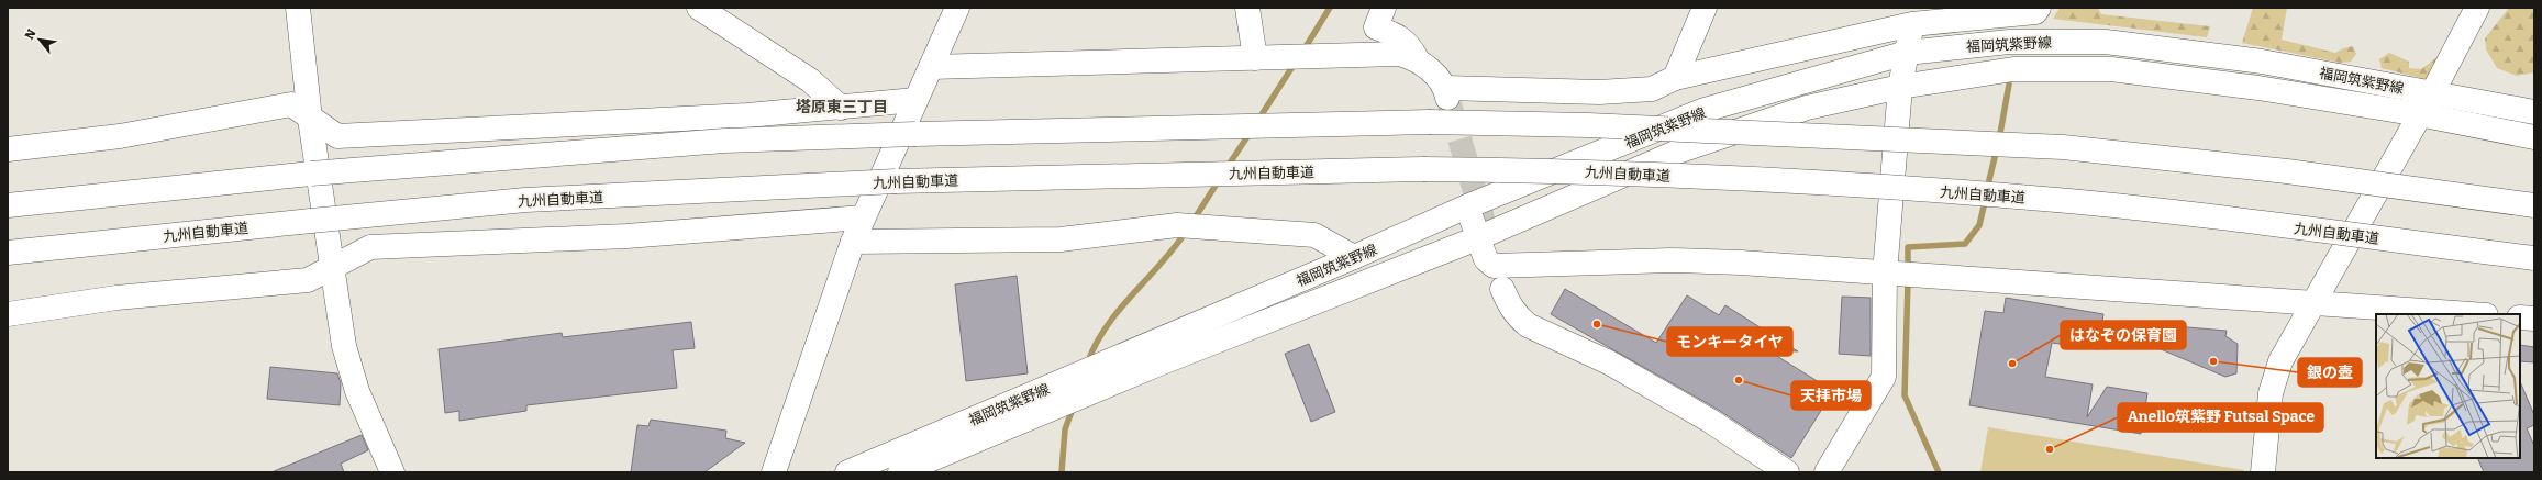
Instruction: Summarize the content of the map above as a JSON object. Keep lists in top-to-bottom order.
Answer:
{
  "streets": {
    "main road": ["福岡筑紫野線", "九州自動車道"]
  },
  "districts": ["塔原東三丁目"],
  "places": [
    "モンキータイヤ",
    "銀の壺",
    "はなぞの保育園",
    "天拝市場",
    "Anello筑紫野 Futsal Space"
  ],
  "north": "top left"
}
